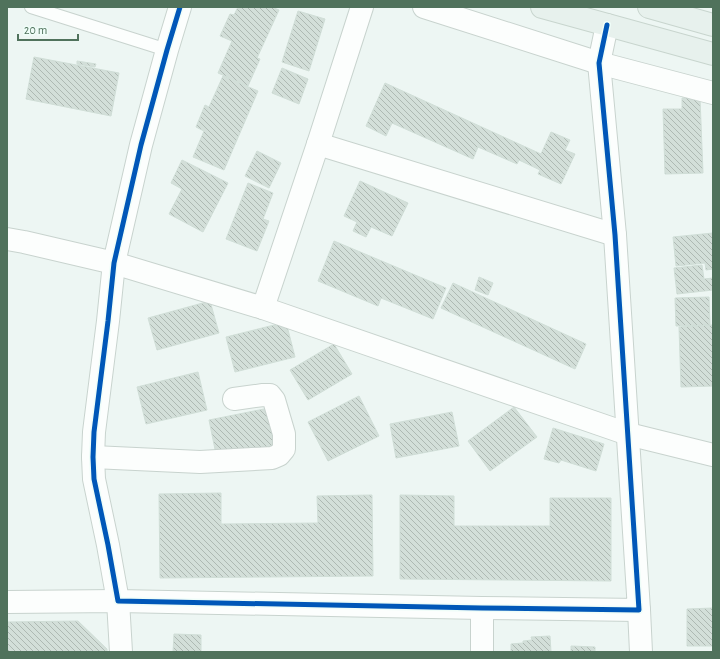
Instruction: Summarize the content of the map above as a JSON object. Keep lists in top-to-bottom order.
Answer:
{
  "scale_bar": "20 m"
}
